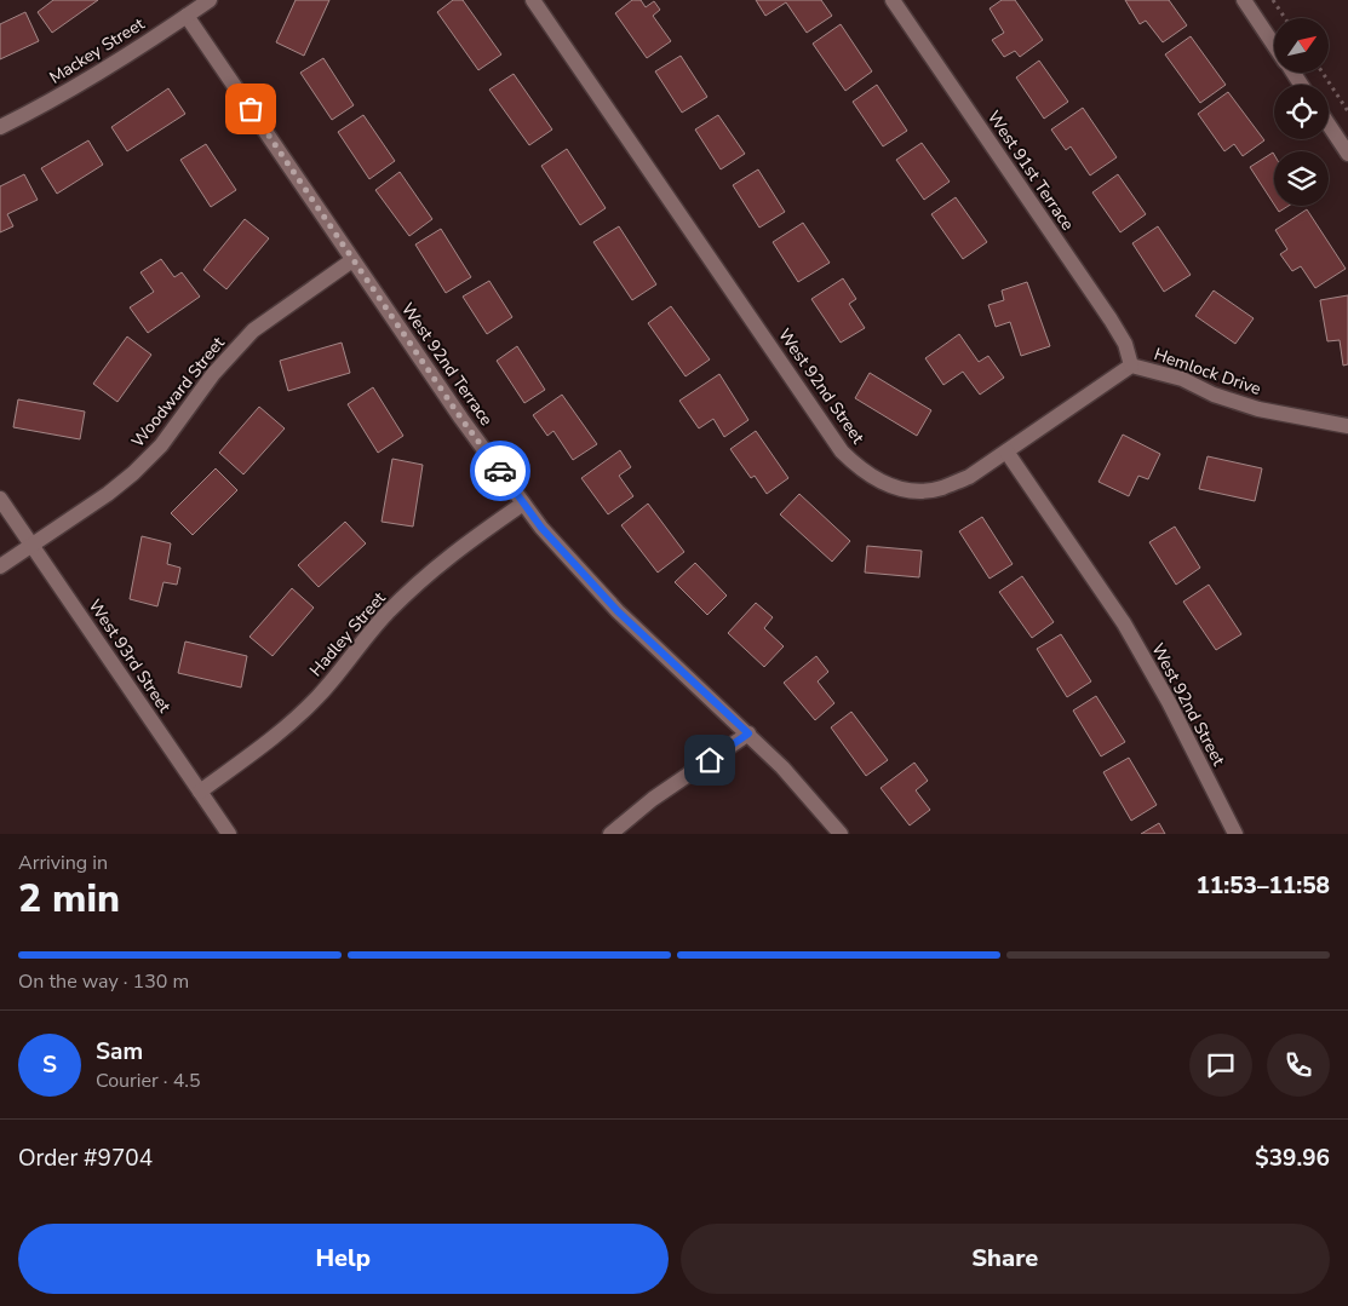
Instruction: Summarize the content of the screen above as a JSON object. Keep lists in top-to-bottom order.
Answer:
{
  "streets": {
    "street": [
      "Mackey Street",
      "West 91st Terrace",
      "West 92nd Terrace",
      "Hemlock Drive",
      "West 92nd Street",
      "Woodward Street",
      "Hadley Street",
      "West 93rd Street"
    ]
  },
  "crossings": [
    ["Mackey Street", "West 92nd Terrace"],
    ["West 91st Terrace", "Hemlock Drive"],
    ["West 92nd Terrace", "Woodward Street"],
    ["West 92nd Terrace", "Hadley Street"],
    ["Hemlock Drive", "West 92nd Street"],
    ["Woodward Street", "West 93rd Street"],
    ["Hadley Street", "West 93rd Street"]
  ],
  "north": "top right",
  "page": {
    "heading": ["2 min", "Arriving in", "11:53–11:58"],
    "panel": [
      "Sam",
      "Courier · 4.5",
      "Order #9704",
      "$39.96"
    ],
    "bar": "On the way · 130 m",
    "round": "S",
    "buttons": ["Help", "Share"]
  }
}
